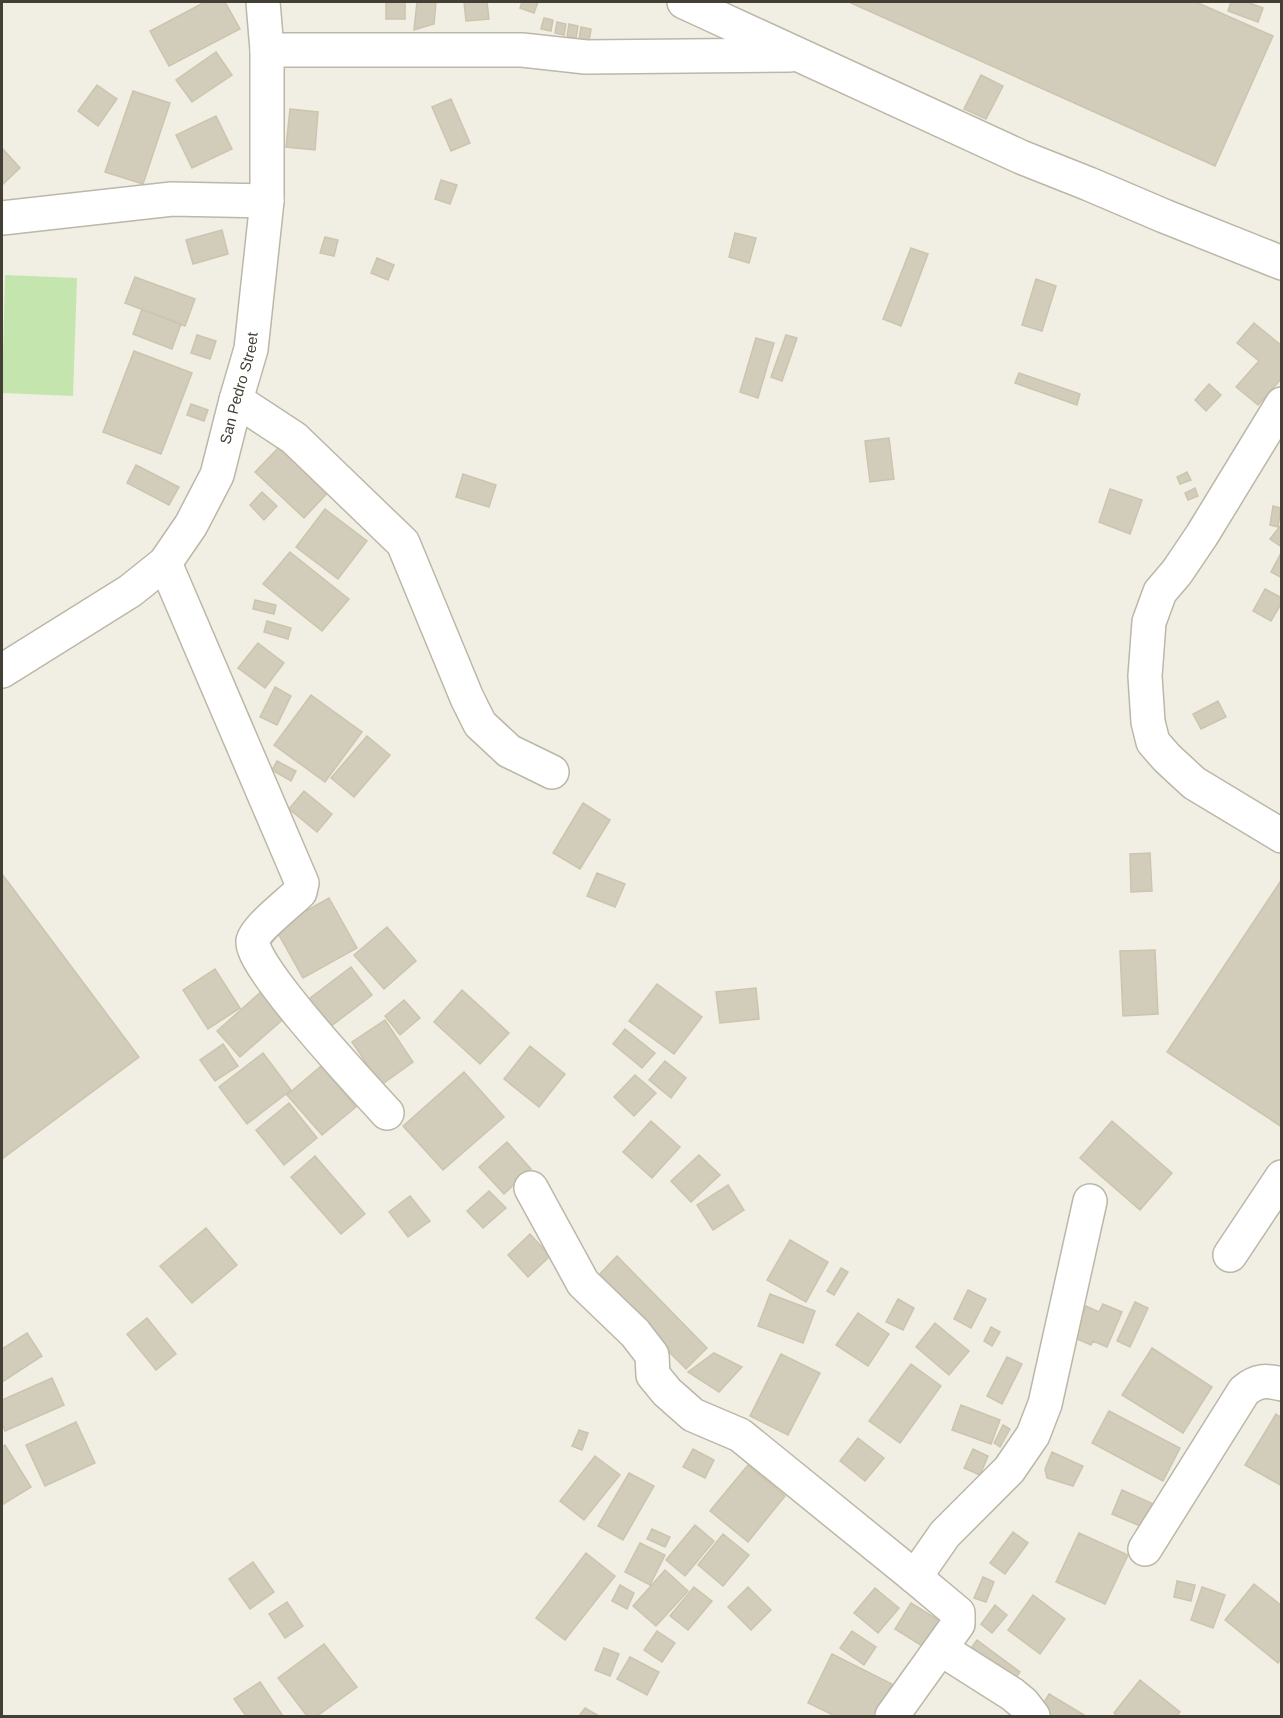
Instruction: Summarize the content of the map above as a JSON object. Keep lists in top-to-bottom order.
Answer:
{
  "streets": {
    "street": ["San Pedro Street"]
  }
}
